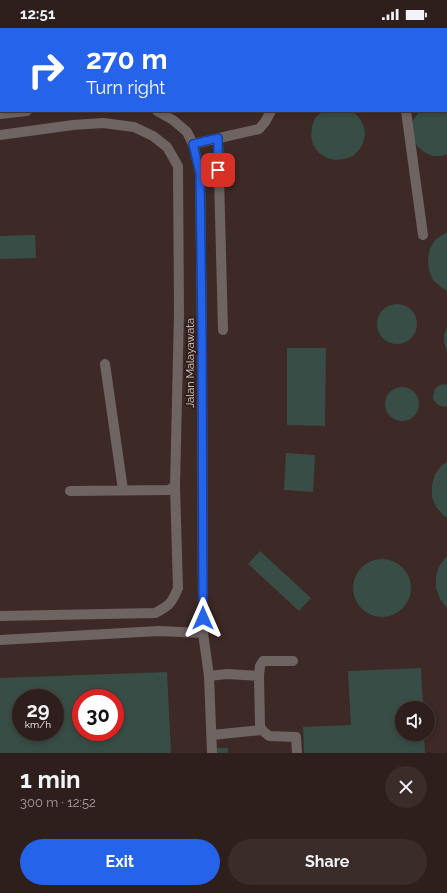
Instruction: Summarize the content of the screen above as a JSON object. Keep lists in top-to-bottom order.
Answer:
{
  "streets": {
    "street": ["Jalan Malayawata"]
  },
  "page": {
    "status": "12:51",
    "turn": ["270 m", "Turn right"],
    "speed": "29 km/h",
    "limit": "30",
    "heading": ["1 min", "300 m · 12:52"],
    "buttons": ["Exit", "Share"]
  }
}
